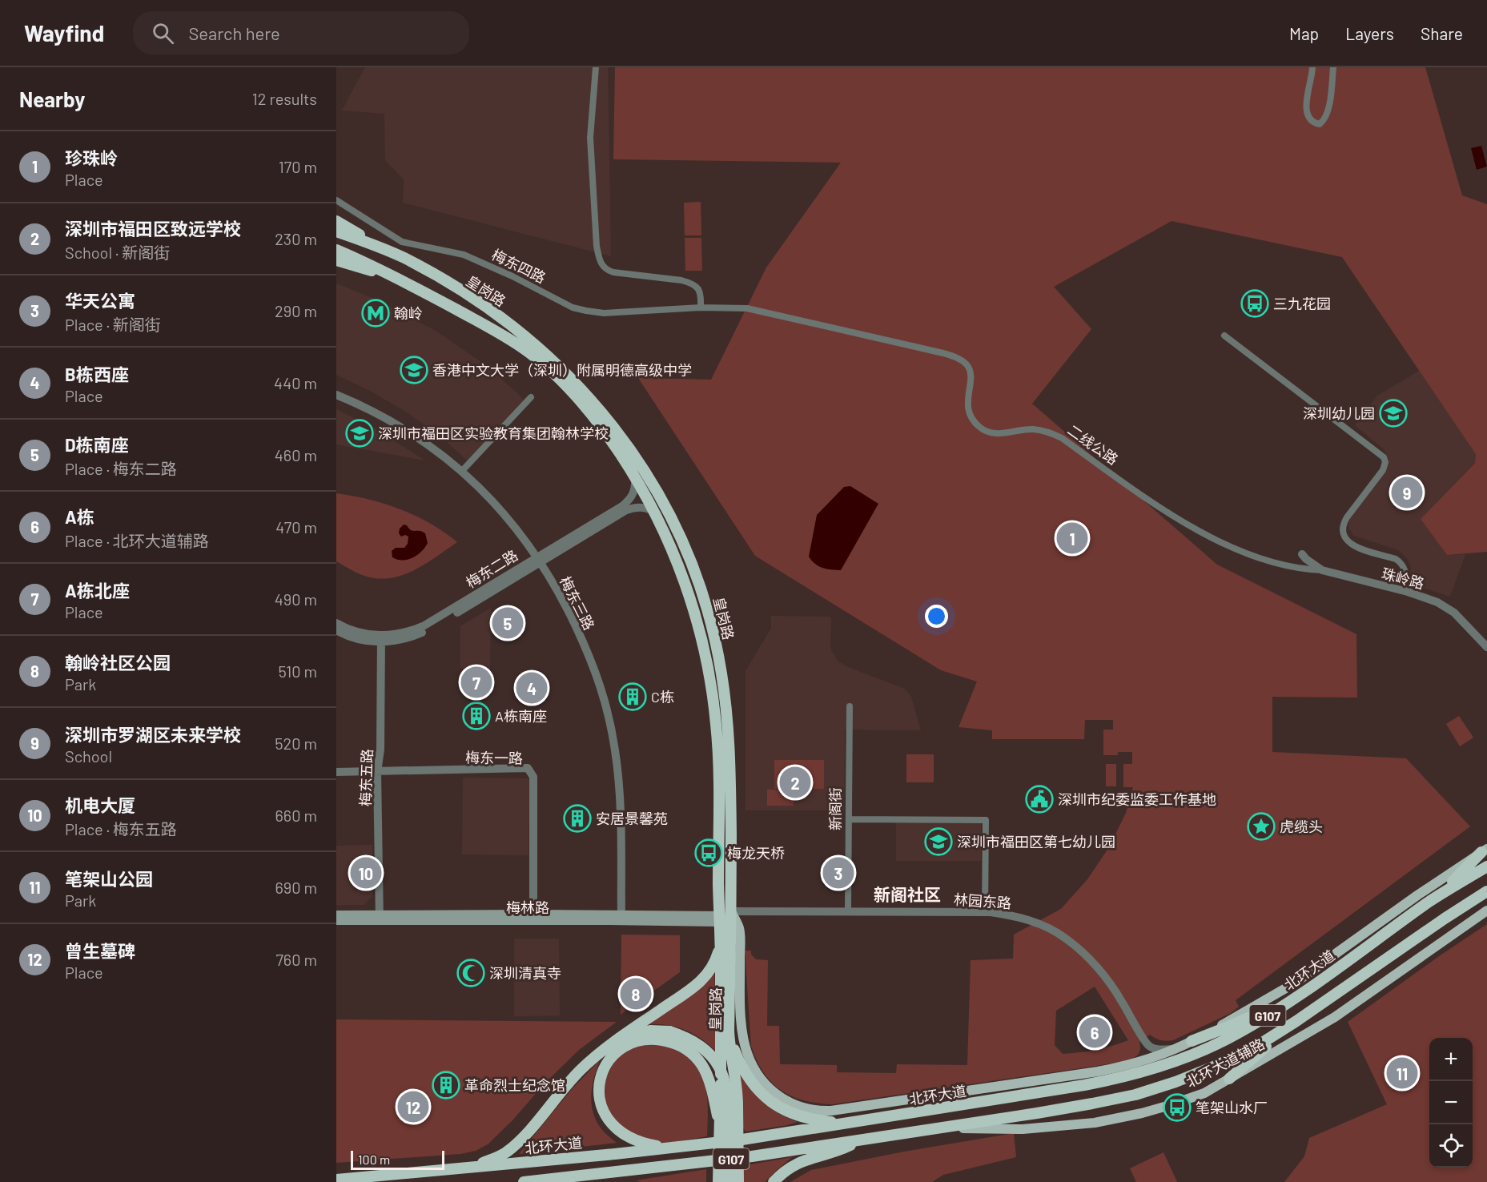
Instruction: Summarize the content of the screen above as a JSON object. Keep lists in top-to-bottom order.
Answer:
{
  "streets": {
    "highway": ["皇岗路", "北环大道", "G107"],
    "main road": ["梅林路", "北环大道辅路"],
    "street": [
      "梅东四路",
      "二线公路",
      "梅东二路",
      "珠岭路",
      "梅东三路",
      "梅东一路",
      "梅东五路",
      "新阁街",
      "林园东路"
    ]
  },
  "crossings": [
    ["梅东四路", "二线公路"],
    ["皇岗路", "梅东二路"],
    ["皇岗路", "林园东路"],
    ["皇岗路", "梅林路"],
    ["二线公路", "珠岭路"],
    ["梅东二路", "梅东三路"],
    ["梅东二路", "梅东五路"],
    ["梅东三路", "梅林路"],
    ["梅东一路", "梅东五路"],
    ["梅东一路", "梅林路"],
    ["梅东五路", "梅林路"],
    ["新阁街", "林园东路"],
    ["G107", "北环大道辅路"]
  ],
  "districts": ["新阁社区"],
  "places": {
    "bus stop": ["三九花园", "梅龙天桥", "笔架山水厂"],
    "metro station": ["翰岭"],
    "school or university": [
      "香港中文大学（深圳）附属明德高级中学",
      "深圳幼儿园",
      "深圳市福田区实验教育集团翰林学校",
      "深圳市福田区第七幼儿园"
    ],
    "building": [
      "C栋",
      "A栋南座",
      "安居景馨苑",
      "革命烈士纪念馆"
    ],
    "public building": ["深圳市纪委监委工作基地"],
    "place": ["虎缆头"],
    "mosque": ["深圳清真寺"]
  },
  "scale_bar": "100 m",
  "page": {
    "header": "Wayfind",
    "search": "Search here",
    "nav": ["Map", "Layers", "Share"],
    "heading": ["Nearby", "12 results"],
    "list": [
      {
        "mark": "1",
        "name": "珍珠岭",
        "note": "Place",
        "value": "170 m"
      },
      {
        "mark": "2",
        "name": "深圳市福田区致远学校",
        "note": "School · 新阁街",
        "value": "230 m"
      },
      {
        "mark": "3",
        "name": "华天公寓",
        "note": "Place · 新阁街",
        "value": "290 m"
      },
      {
        "mark": "4",
        "name": "B栋西座",
        "note": "Place",
        "value": "440 m"
      },
      {
        "mark": "5",
        "name": "D栋南座",
        "note": "Place · 梅东二路",
        "value": "460 m"
      },
      {
        "mark": "6",
        "name": "A栋",
        "note": "Place · 北环大道辅路",
        "value": "470 m"
      },
      {
        "mark": "7",
        "name": "A栋北座",
        "note": "Place",
        "value": "490 m"
      },
      {
        "mark": "8",
        "name": "翰岭社区公园",
        "note": "Park",
        "value": "510 m"
      },
      {
        "mark": "9",
        "name": "深圳市罗湖区未来学校",
        "note": "School",
        "value": "520 m"
      },
      {
        "mark": "10",
        "name": "机电大厦",
        "note": "Place · 梅东五路",
        "value": "660 m"
      },
      {
        "mark": "11",
        "name": "笔架山公园",
        "note": "Park",
        "value": "690 m"
      },
      {
        "mark": "12",
        "name": "曾生墓碑",
        "note": "Place",
        "value": "760 m"
      }
    ],
    "pins": [
      "9",
      "1",
      "5",
      "7",
      "4",
      "2",
      "3",
      "10",
      "8",
      "6",
      "11",
      "12"
    ],
    "map_buttons": ["+", "−"],
    "scale": "100 m"
  }
}
